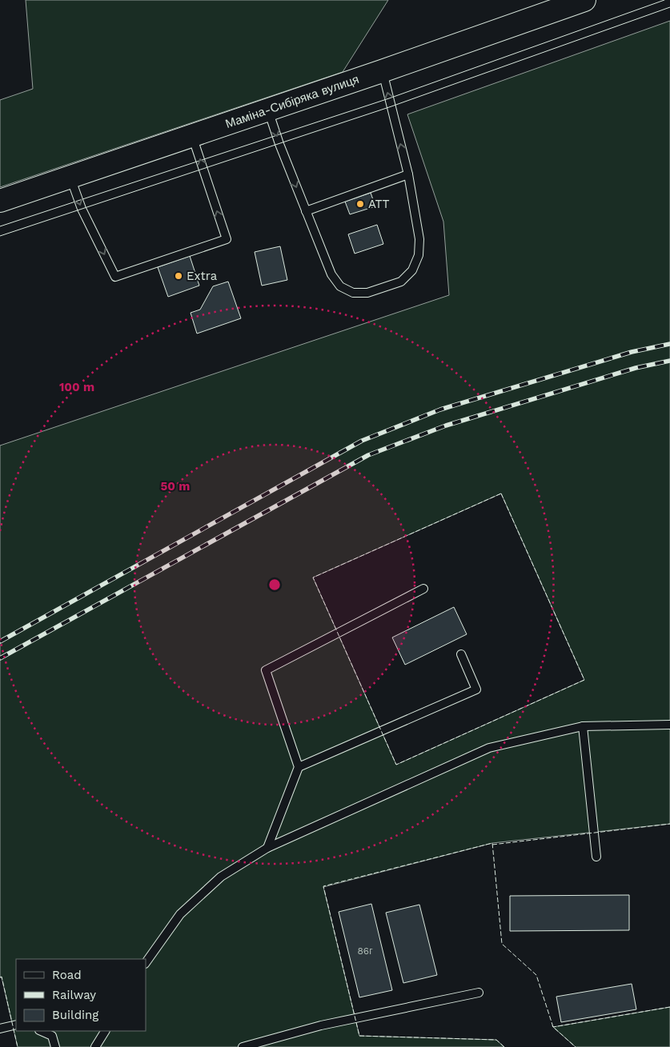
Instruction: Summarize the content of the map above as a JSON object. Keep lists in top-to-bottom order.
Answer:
{
  "streets": {
    "main road": ["Маміна-Сибіряка вулиця"]
  },
  "places": ["ATT", "Extra"],
  "house_numbers": ["86г"],
  "legend": ["Road", "Railway", "Building"],
  "rings": ["100 m", "50 m"]
}
